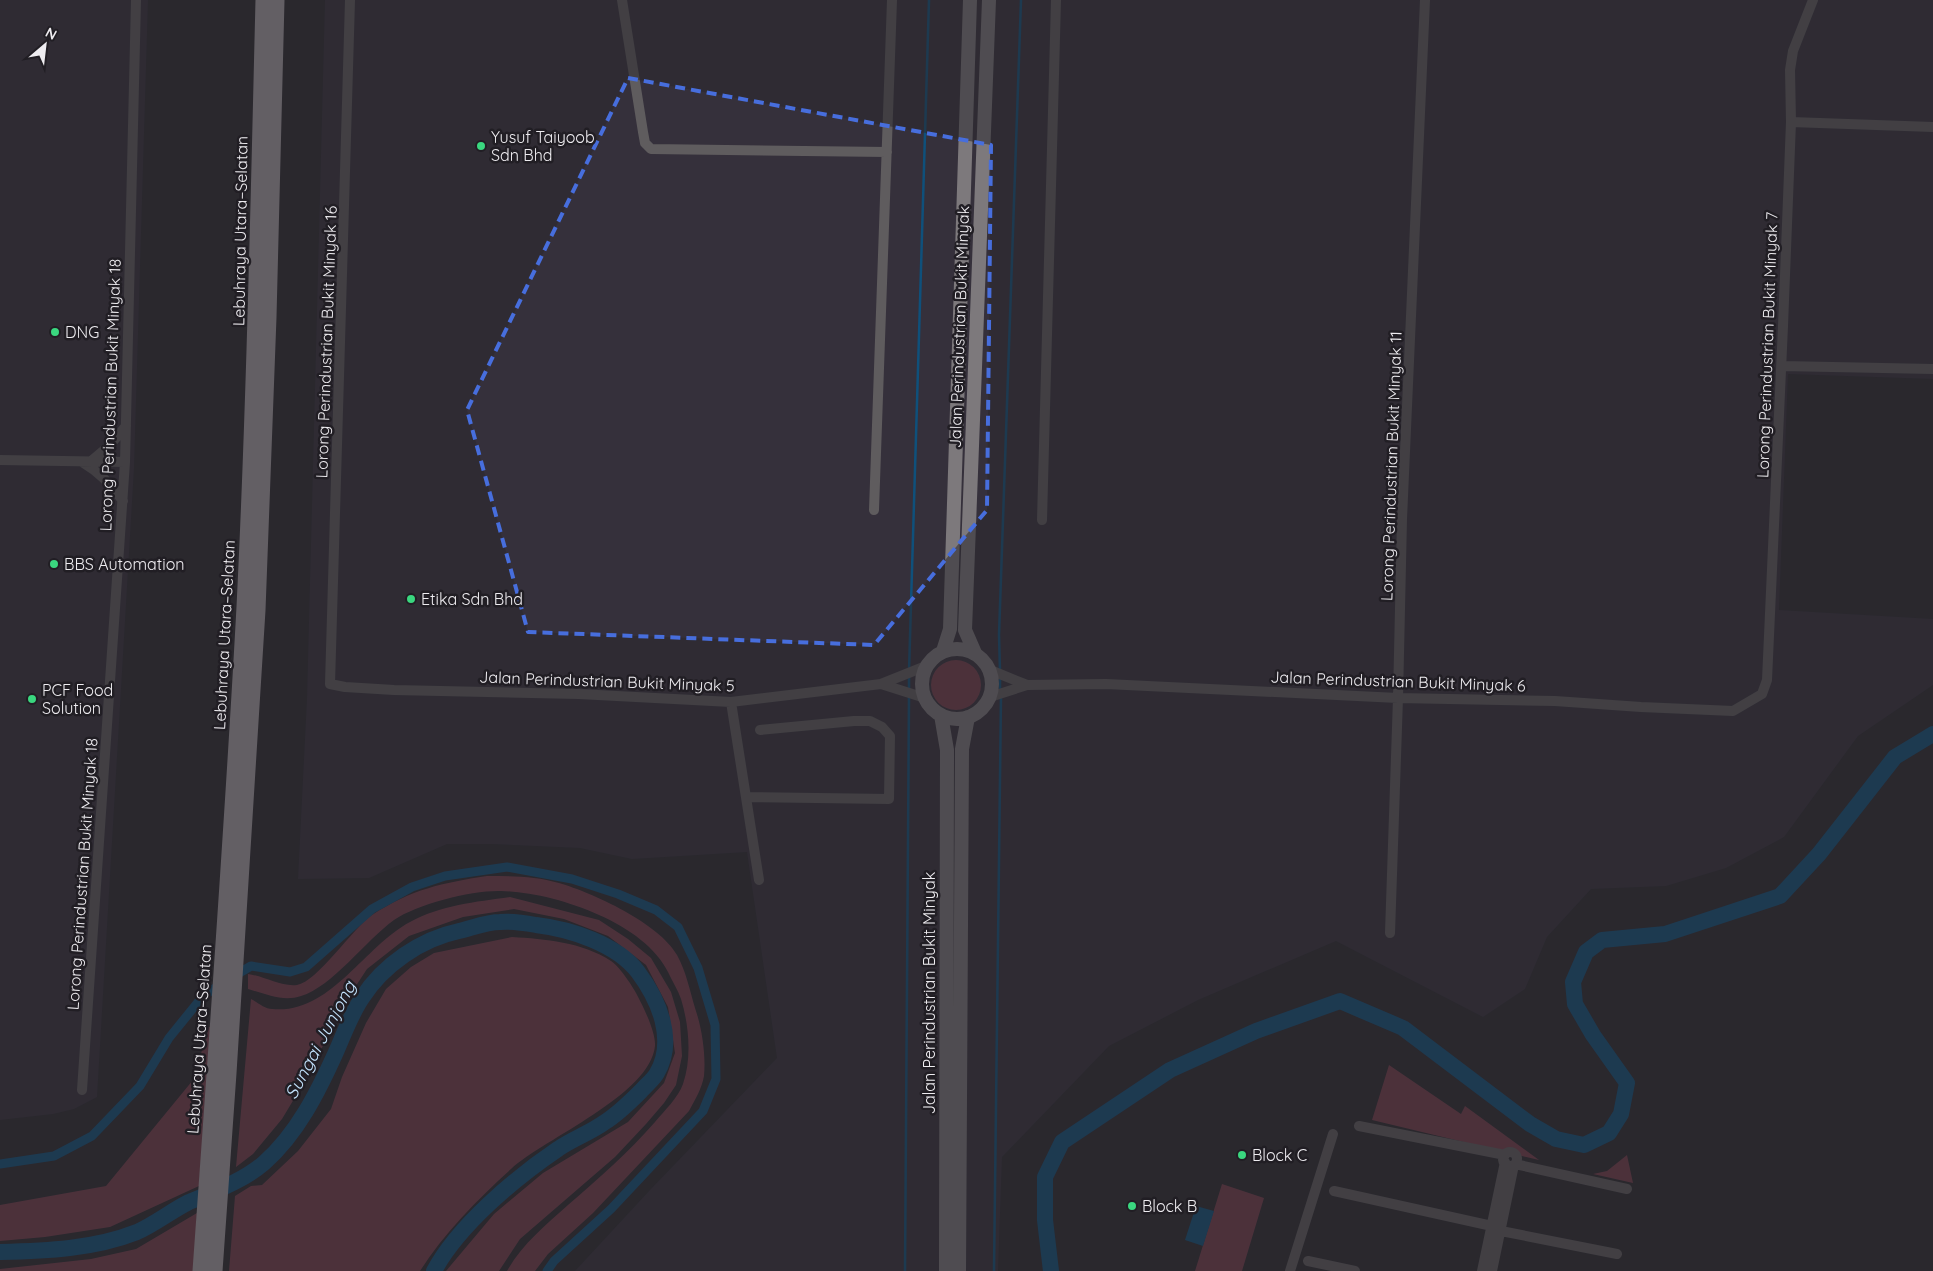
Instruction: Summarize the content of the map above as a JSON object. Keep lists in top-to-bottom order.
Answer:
{
  "streets": {
    "highway": ["Lebuhraya Utara–Selatan"],
    "main road": ["Jalan Perindustrian Bukit Minyak"],
    "street": [
      "Lorong Perindustrian Bukit Minyak 16",
      "Lorong Perindustrian Bukit Minyak 7",
      "Lorong Perindustrian Bukit Minyak 18",
      "Lorong Perindustrian Bukit Minyak 11",
      "Jalan Perindustrian Bukit Minyak 5",
      "Jalan Perindustrian Bukit Minyak 6"
    ]
  },
  "crossings": [
    ["Lorong Perindustrian Bukit Minyak 16", "Jalan Perindustrian Bukit Minyak 5"],
    ["Lorong Perindustrian Bukit Minyak 7", "Jalan Perindustrian Bukit Minyak 6"],
    ["Lorong Perindustrian Bukit Minyak 11", "Jalan Perindustrian Bukit Minyak 6"]
  ],
  "water": ["Sungai Junjong"],
  "places": [
    "Yusuf Taiyoob Sdn Bhd",
    "DNG",
    "BBS Automation",
    "Etika Sdn Bhd",
    "PCF Food Solution",
    "Block C",
    "Block B"
  ],
  "north": "top right"
}
